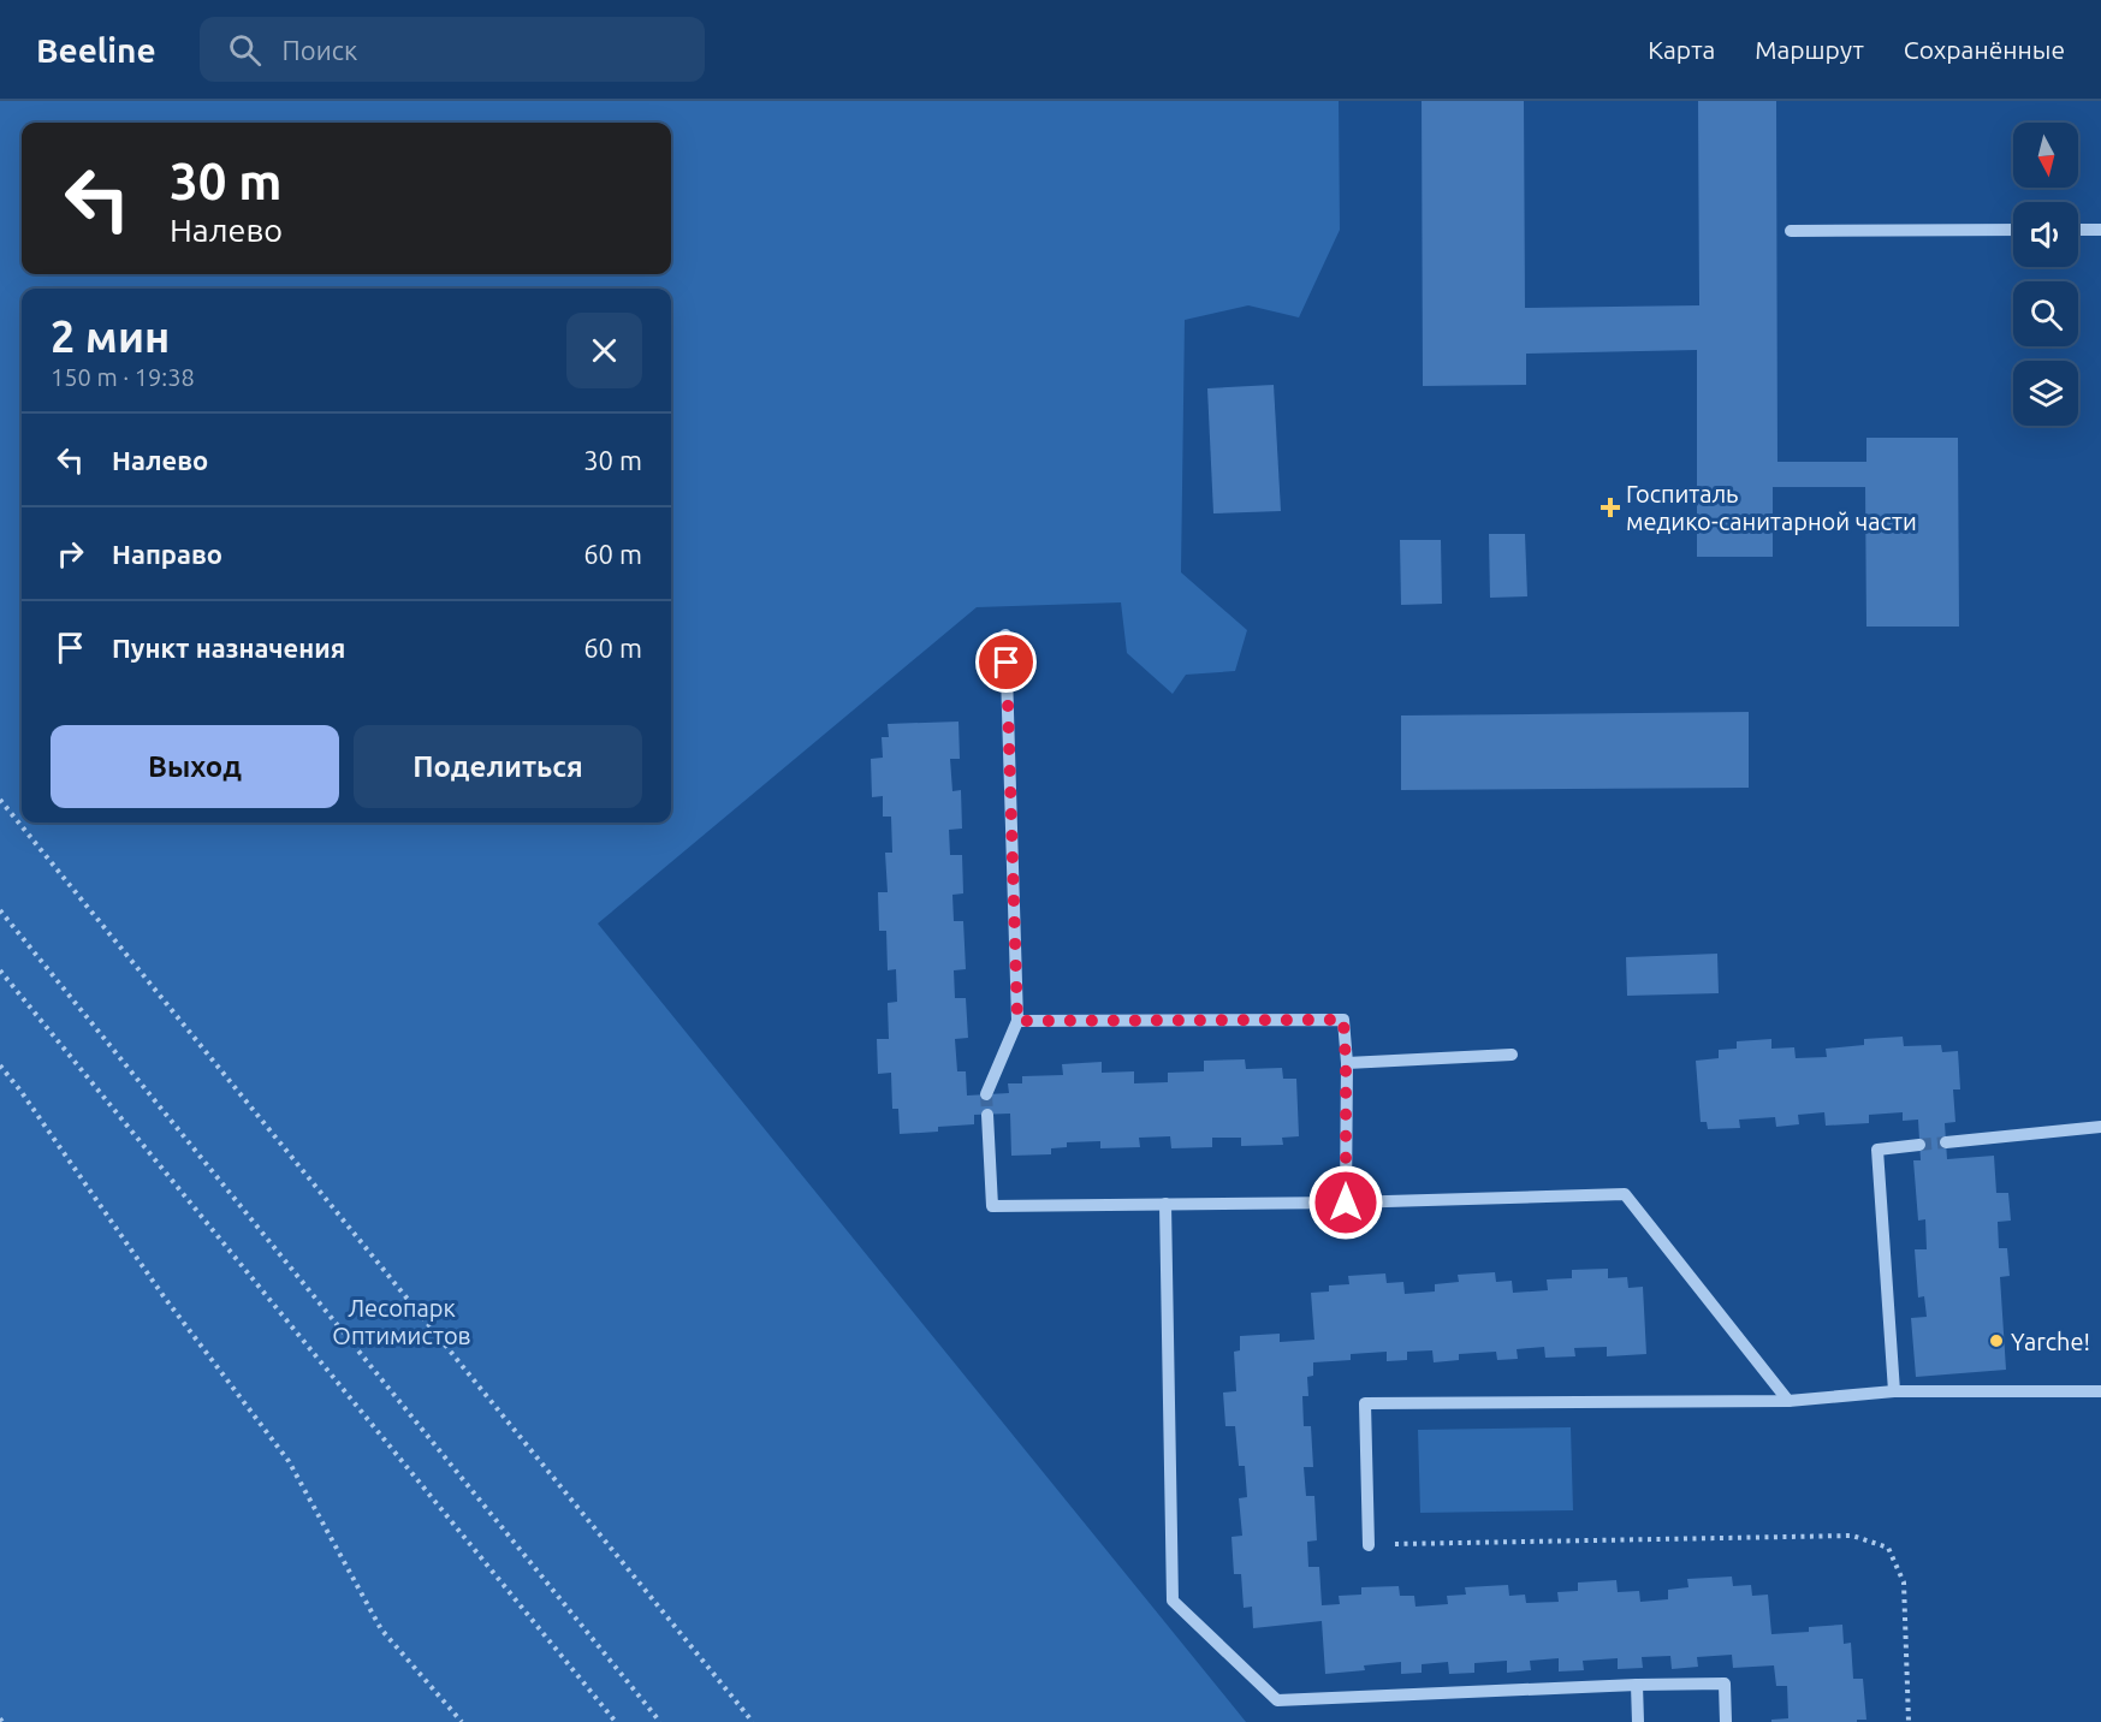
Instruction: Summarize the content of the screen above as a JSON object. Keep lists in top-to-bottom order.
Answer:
{
  "parks": ["Лесопарк Оптимистов"],
  "places": {
    "health": ["Госпиталь медико-санитарной части"],
    "other": ["Yarche!"]
  },
  "north": "bottom",
  "page": {
    "header": "Beeline",
    "search": "Поиск",
    "nav": ["Карта", "Маршрут", "Сохранённые"],
    "turn": ["30 m", "Налево"],
    "heading": ["2 мин", "150 m · 19:38"],
    "list": [
      {
        "name": "Налево",
        "value": "30 m"
      },
      {
        "name": "Направо",
        "value": "60 m"
      },
      {
        "name": "Пункт назначения",
        "value": "60 m"
      }
    ],
    "buttons": ["Выход", "Поделиться"]
  }
}
